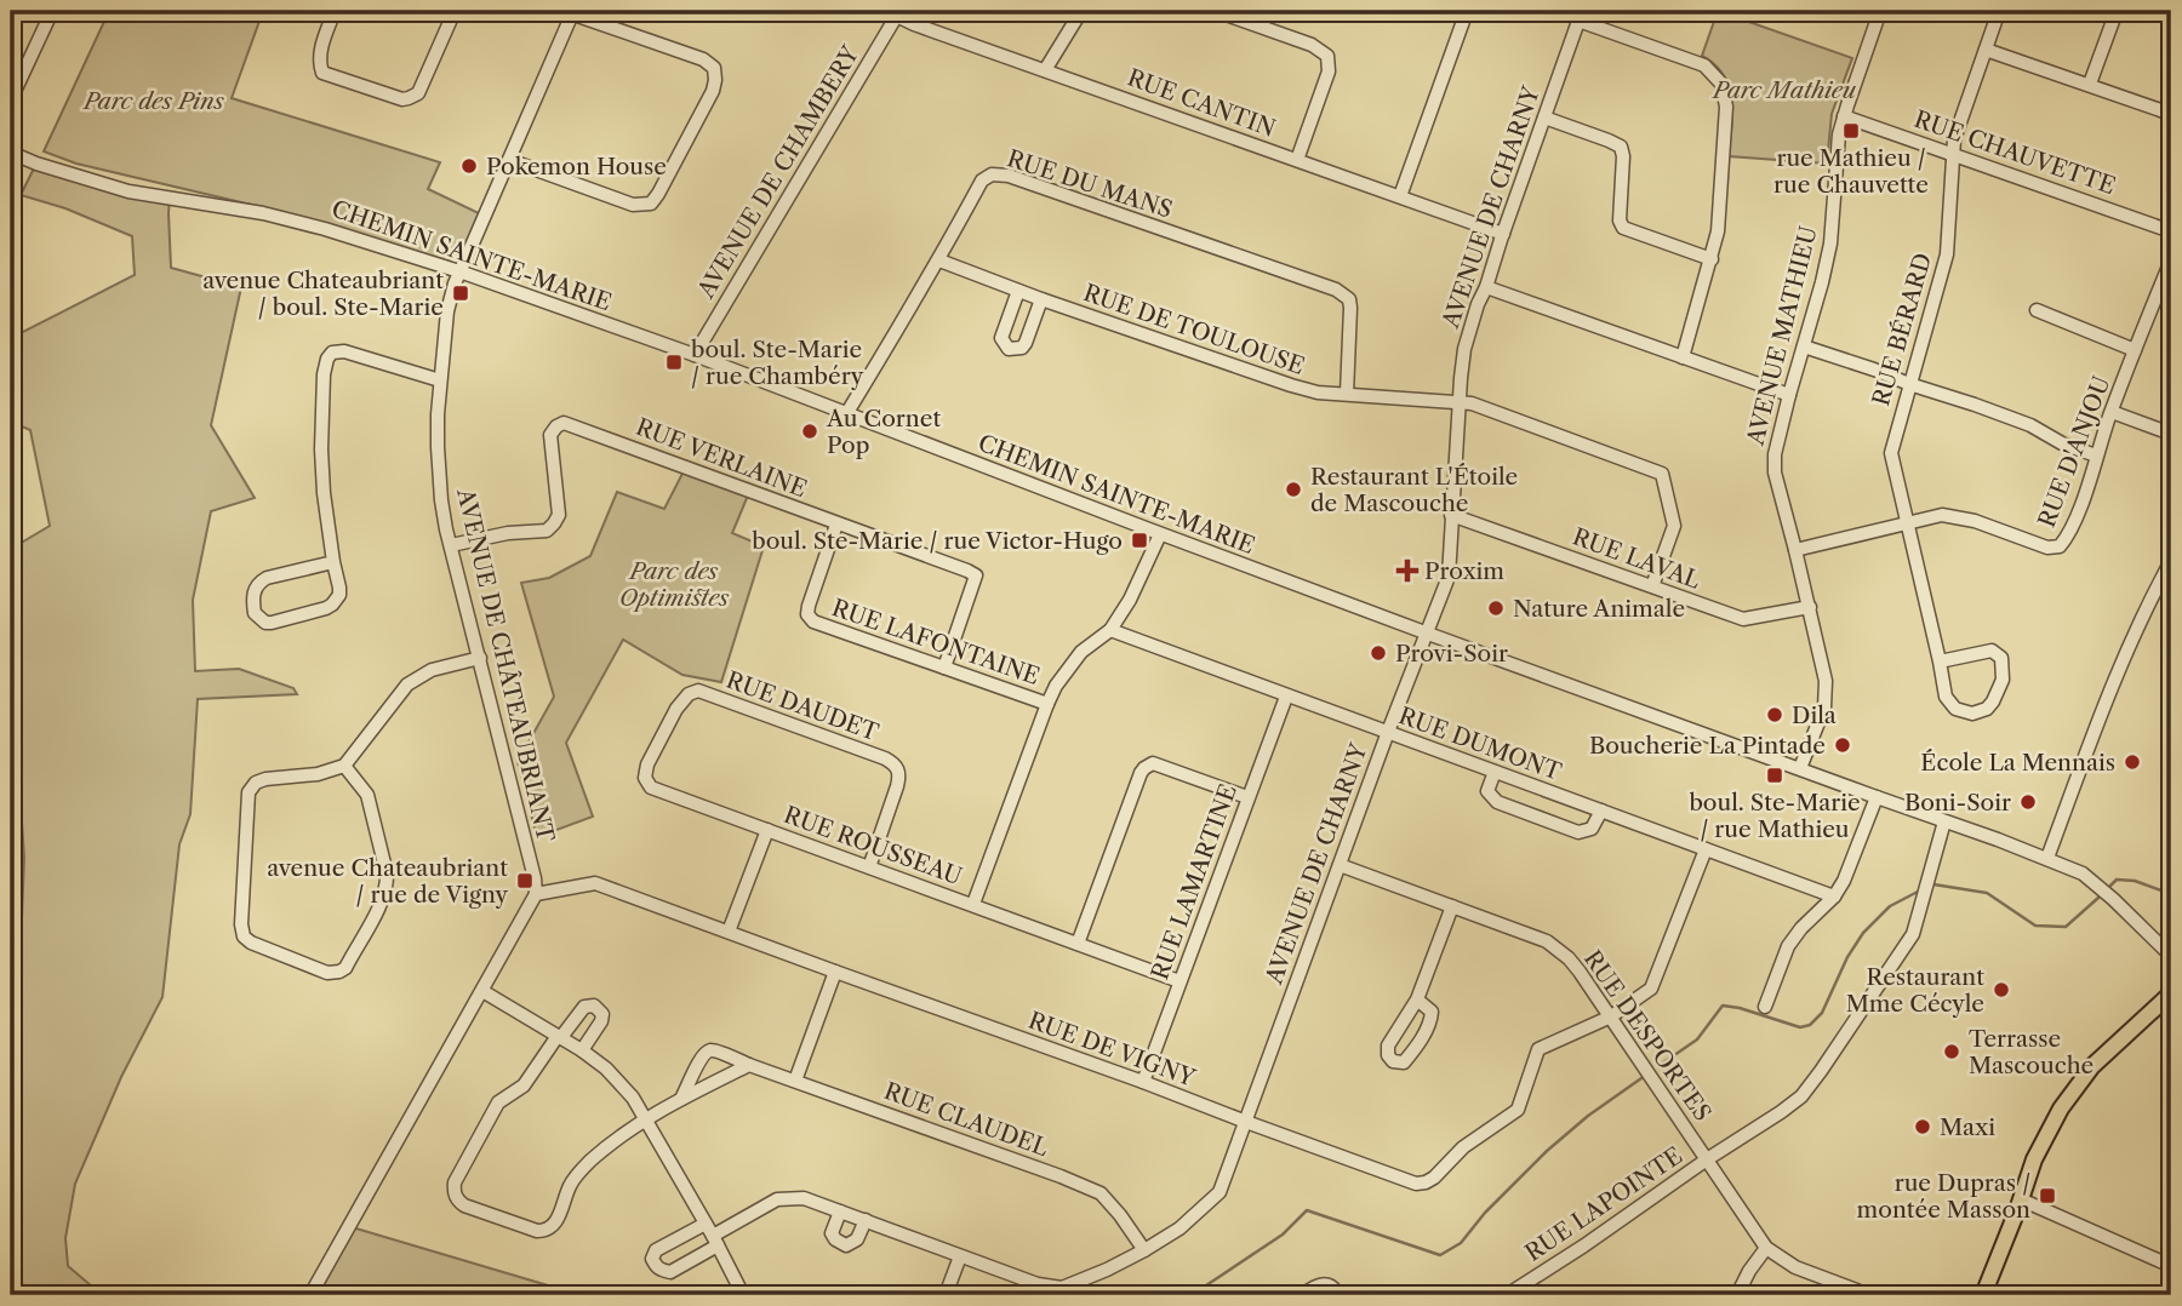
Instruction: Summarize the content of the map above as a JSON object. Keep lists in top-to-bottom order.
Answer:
{
  "streets": {
    "street": [
      "RUE CANTIN",
      "RUE CHAUVETTE",
      "AVENUE DE CHAMBERY",
      "RUE DU MANS",
      "AVENUE DE CHARNY",
      "CHEMIN SAINTE-MARIE",
      "RUE DE TOULOUSE",
      "RUE BÉRARD",
      "AVENUE MATHIEU",
      "RUE D'ANJOU",
      "RUE VERLAINE",
      "RUE LAVAL",
      "RUE LAFONTAINE",
      "AVENUE DE CHÂTEAUBRIANT",
      "RUE DAUDET",
      "RUE DUMONT",
      "RUE ROUSSEAU",
      "RUE LAMARTINE",
      "RUE DESPORTES",
      "RUE DE VIGNY",
      "RUE CLAUDEL",
      "RUE LAPOINTE"
    ]
  },
  "crossings": [
    ["RUE CANTIN", "AVENUE DE CHAMBERY"],
    ["RUE CANTIN", "AVENUE DE CHARNY"],
    ["RUE CHAUVETTE", "RUE BÉRARD"],
    ["RUE CHAUVETTE", "AVENUE MATHIEU"],
    ["AVENUE DE CHAMBERY", "CHEMIN SAINTE-MARIE"],
    ["RUE DU MANS", "CHEMIN SAINTE-MARIE"],
    ["RUE DU MANS", "RUE DE TOULOUSE"],
    ["AVENUE DE CHARNY", "CHEMIN SAINTE-MARIE"],
    ["AVENUE DE CHARNY", "RUE DE TOULOUSE"],
    ["AVENUE DE CHARNY", "RUE LAVAL"],
    ["AVENUE DE CHARNY", "RUE DUMONT"],
    ["AVENUE DE CHARNY", "RUE DESPORTES"],
    ["AVENUE DE CHARNY", "RUE DE VIGNY"],
    ["AVENUE DE CHARNY", "RUE CLAUDEL"],
    ["CHEMIN SAINTE-MARIE", "AVENUE MATHIEU"],
    ["CHEMIN SAINTE-MARIE", "AVENUE DE CHÂTEAUBRIANT"],
    ["CHEMIN SAINTE-MARIE", "RUE LAPOINTE"],
    ["RUE DE TOULOUSE", "RUE LAVAL"],
    ["RUE BÉRARD", "RUE D'ANJOU"],
    ["AVENUE MATHIEU", "RUE D'ANJOU"],
    ["AVENUE MATHIEU", "RUE LAVAL"],
    ["RUE VERLAINE", "RUE LAFONTAINE"],
    ["RUE VERLAINE", "AVENUE DE CHÂTEAUBRIANT"],
    ["AVENUE DE CHÂTEAUBRIANT", "RUE DE VIGNY"],
    ["RUE DAUDET", "RUE ROUSSEAU"],
    ["RUE DUMONT", "RUE LAMARTINE"],
    ["RUE ROUSSEAU", "RUE LAMARTINE"],
    ["RUE LAMARTINE", "RUE DE VIGNY"],
    ["RUE DESPORTES", "RUE DE VIGNY"],
    ["RUE DESPORTES", "RUE LAPOINTE"]
  ],
  "parks": ["Parc Mathieu", "Parc des Pins", "Parc des Optimistes"],
  "places": {
    "transit": [
      "rue Mathieu / rue Chauvette",
      "avenue Chateaubriant / boul. Ste-Marie",
      "boul. Ste-Marie / rue Chambéry",
      "boul. Ste-Marie / rue Victor-Hugo",
      "boul. Ste-Marie / rue Mathieu",
      "avenue Chateaubriant / rue de Vigny",
      "rue Dupras / montée Masson"
    ],
    "other": [
      "Pokemon House",
      "Au Cornet Pop",
      "Restaurant L'Étoile de Mascouche",
      "Nature Animale",
      "Provi-Soir",
      "Dila",
      "Boucherie La Pintade",
      "École La Mennais",
      "Boni-Soir",
      "Restaurant Mme Cécyle",
      "Terrasse Mascouche",
      "Maxi"
    ],
    "health": ["Proxim"]
  }
}
